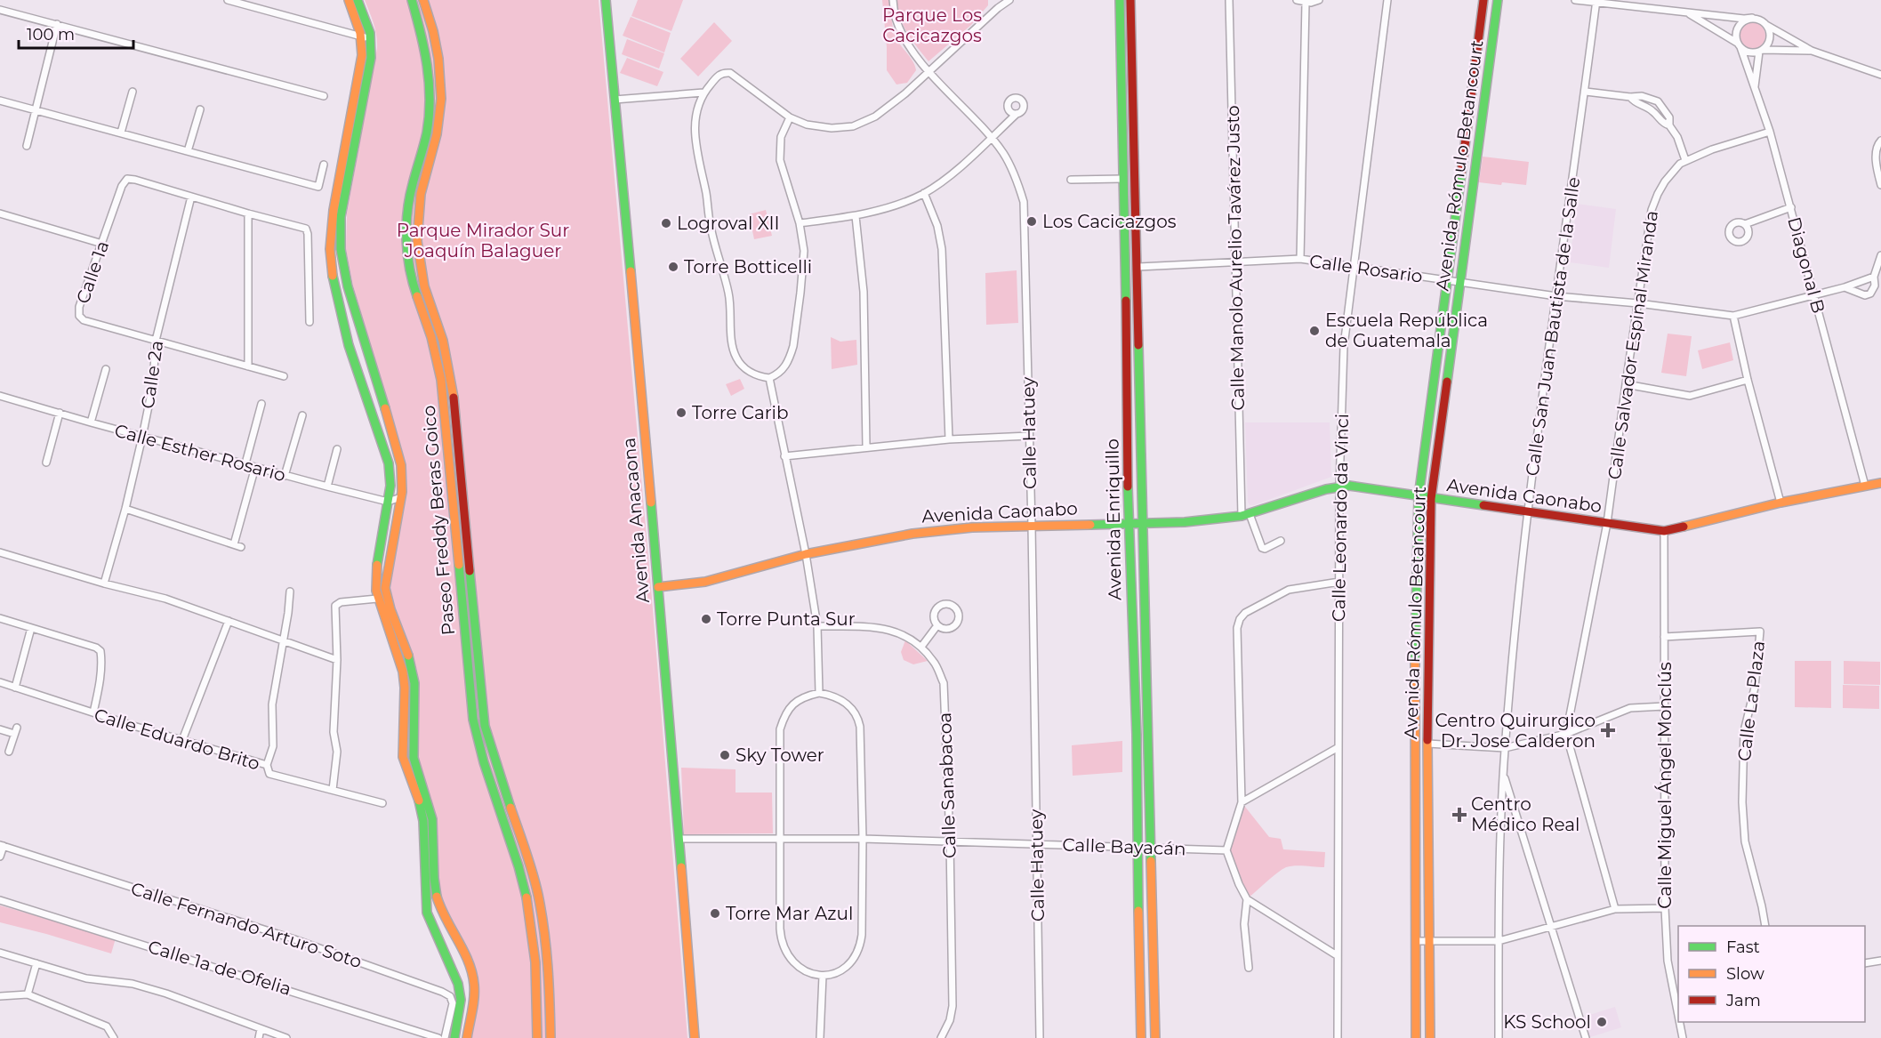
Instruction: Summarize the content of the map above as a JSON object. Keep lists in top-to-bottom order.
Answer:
{
  "streets": {
    "street": [
      "Avenida Rómulo Betancourt",
      "Calle Manolo Aurelio Tavárez Justo",
      "Diagonal B",
      "Calle Rosario",
      "Calle 1a",
      "Calle San Juan Bautista de la Salle",
      "Calle Salvador Espinal Miranda",
      "Calle 2a",
      "Calle Hatuey",
      "Calle Esther Rosario",
      "Avenida Caonabo",
      "Calle Leonardo da Vinci",
      "Avenida Enriquillo",
      "Paseo Freddy Beras Goico",
      "Avenida Anacaona",
      "Calle La Plaza",
      "Calle Eduardo Brito",
      "Calle Sanabacoa",
      "Calle Miguel Ángel Monclús",
      "Calle Bayacán",
      "Calle Fernando Arturo Soto",
      "Calle 1a de Ofelia"
    ]
  },
  "crossings": [
    ["Avenida Rómulo Betancourt", "Calle Rosario"],
    ["Avenida Rómulo Betancourt", "Avenida Caonabo"],
    ["Calle Manolo Aurelio Tavárez Justo", "Calle Rosario"],
    ["Calle Manolo Aurelio Tavárez Justo", "Avenida Caonabo"],
    ["Diagonal B", "Calle Rosario"],
    ["Diagonal B", "Calle Salvador Espinal Miranda"],
    ["Diagonal B", "Avenida Caonabo"],
    ["Calle Rosario", "Calle San Juan Bautista de la Salle"],
    ["Calle Rosario", "Calle Salvador Espinal Miranda"],
    ["Calle Rosario", "Calle Leonardo da Vinci"],
    ["Calle Rosario", "Avenida Enriquillo"],
    ["Calle 1a", "Calle 2a"],
    ["Calle San Juan Bautista de la Salle", "Avenida Caonabo"],
    ["Calle Salvador Espinal Miranda", "Avenida Caonabo"],
    ["Calle 2a", "Calle Esther Rosario"],
    ["Calle Hatuey", "Avenida Caonabo"],
    ["Calle Hatuey", "Calle Bayacán"],
    ["Avenida Caonabo", "Calle Leonardo da Vinci"],
    ["Avenida Caonabo", "Avenida Enriquillo"],
    ["Avenida Caonabo", "Avenida Anacaona"],
    ["Avenida Caonabo", "Calle Miguel Ángel Monclús"],
    ["Avenida Enriquillo", "Calle Bayacán"],
    ["Avenida Anacaona", "Calle Bayacán"],
    ["Calle La Plaza", "Calle Miguel Ángel Monclús"],
    ["Calle Sanabacoa", "Calle Bayacán"]
  ],
  "parks": ["Parque Los Cacicazgos", "Parque Mirador Sur Joaquín Balaguer"],
  "places": {
    "other": [
      "Los Cacicazgos",
      "Logroval XII",
      "Torre Botticelli",
      "Escuela República de Guatemala",
      "Torre Carib",
      "Torre Punta Sur",
      "Sky Tower",
      "Torre Mar Azul",
      "KS School"
    ],
    "health": ["Centro Quirurgico Dr. Jose Calderon", "Centro Médico Real"]
  },
  "legend": ["Fast", "Slow", "Jam"],
  "scale_bar": "100 m"
}
